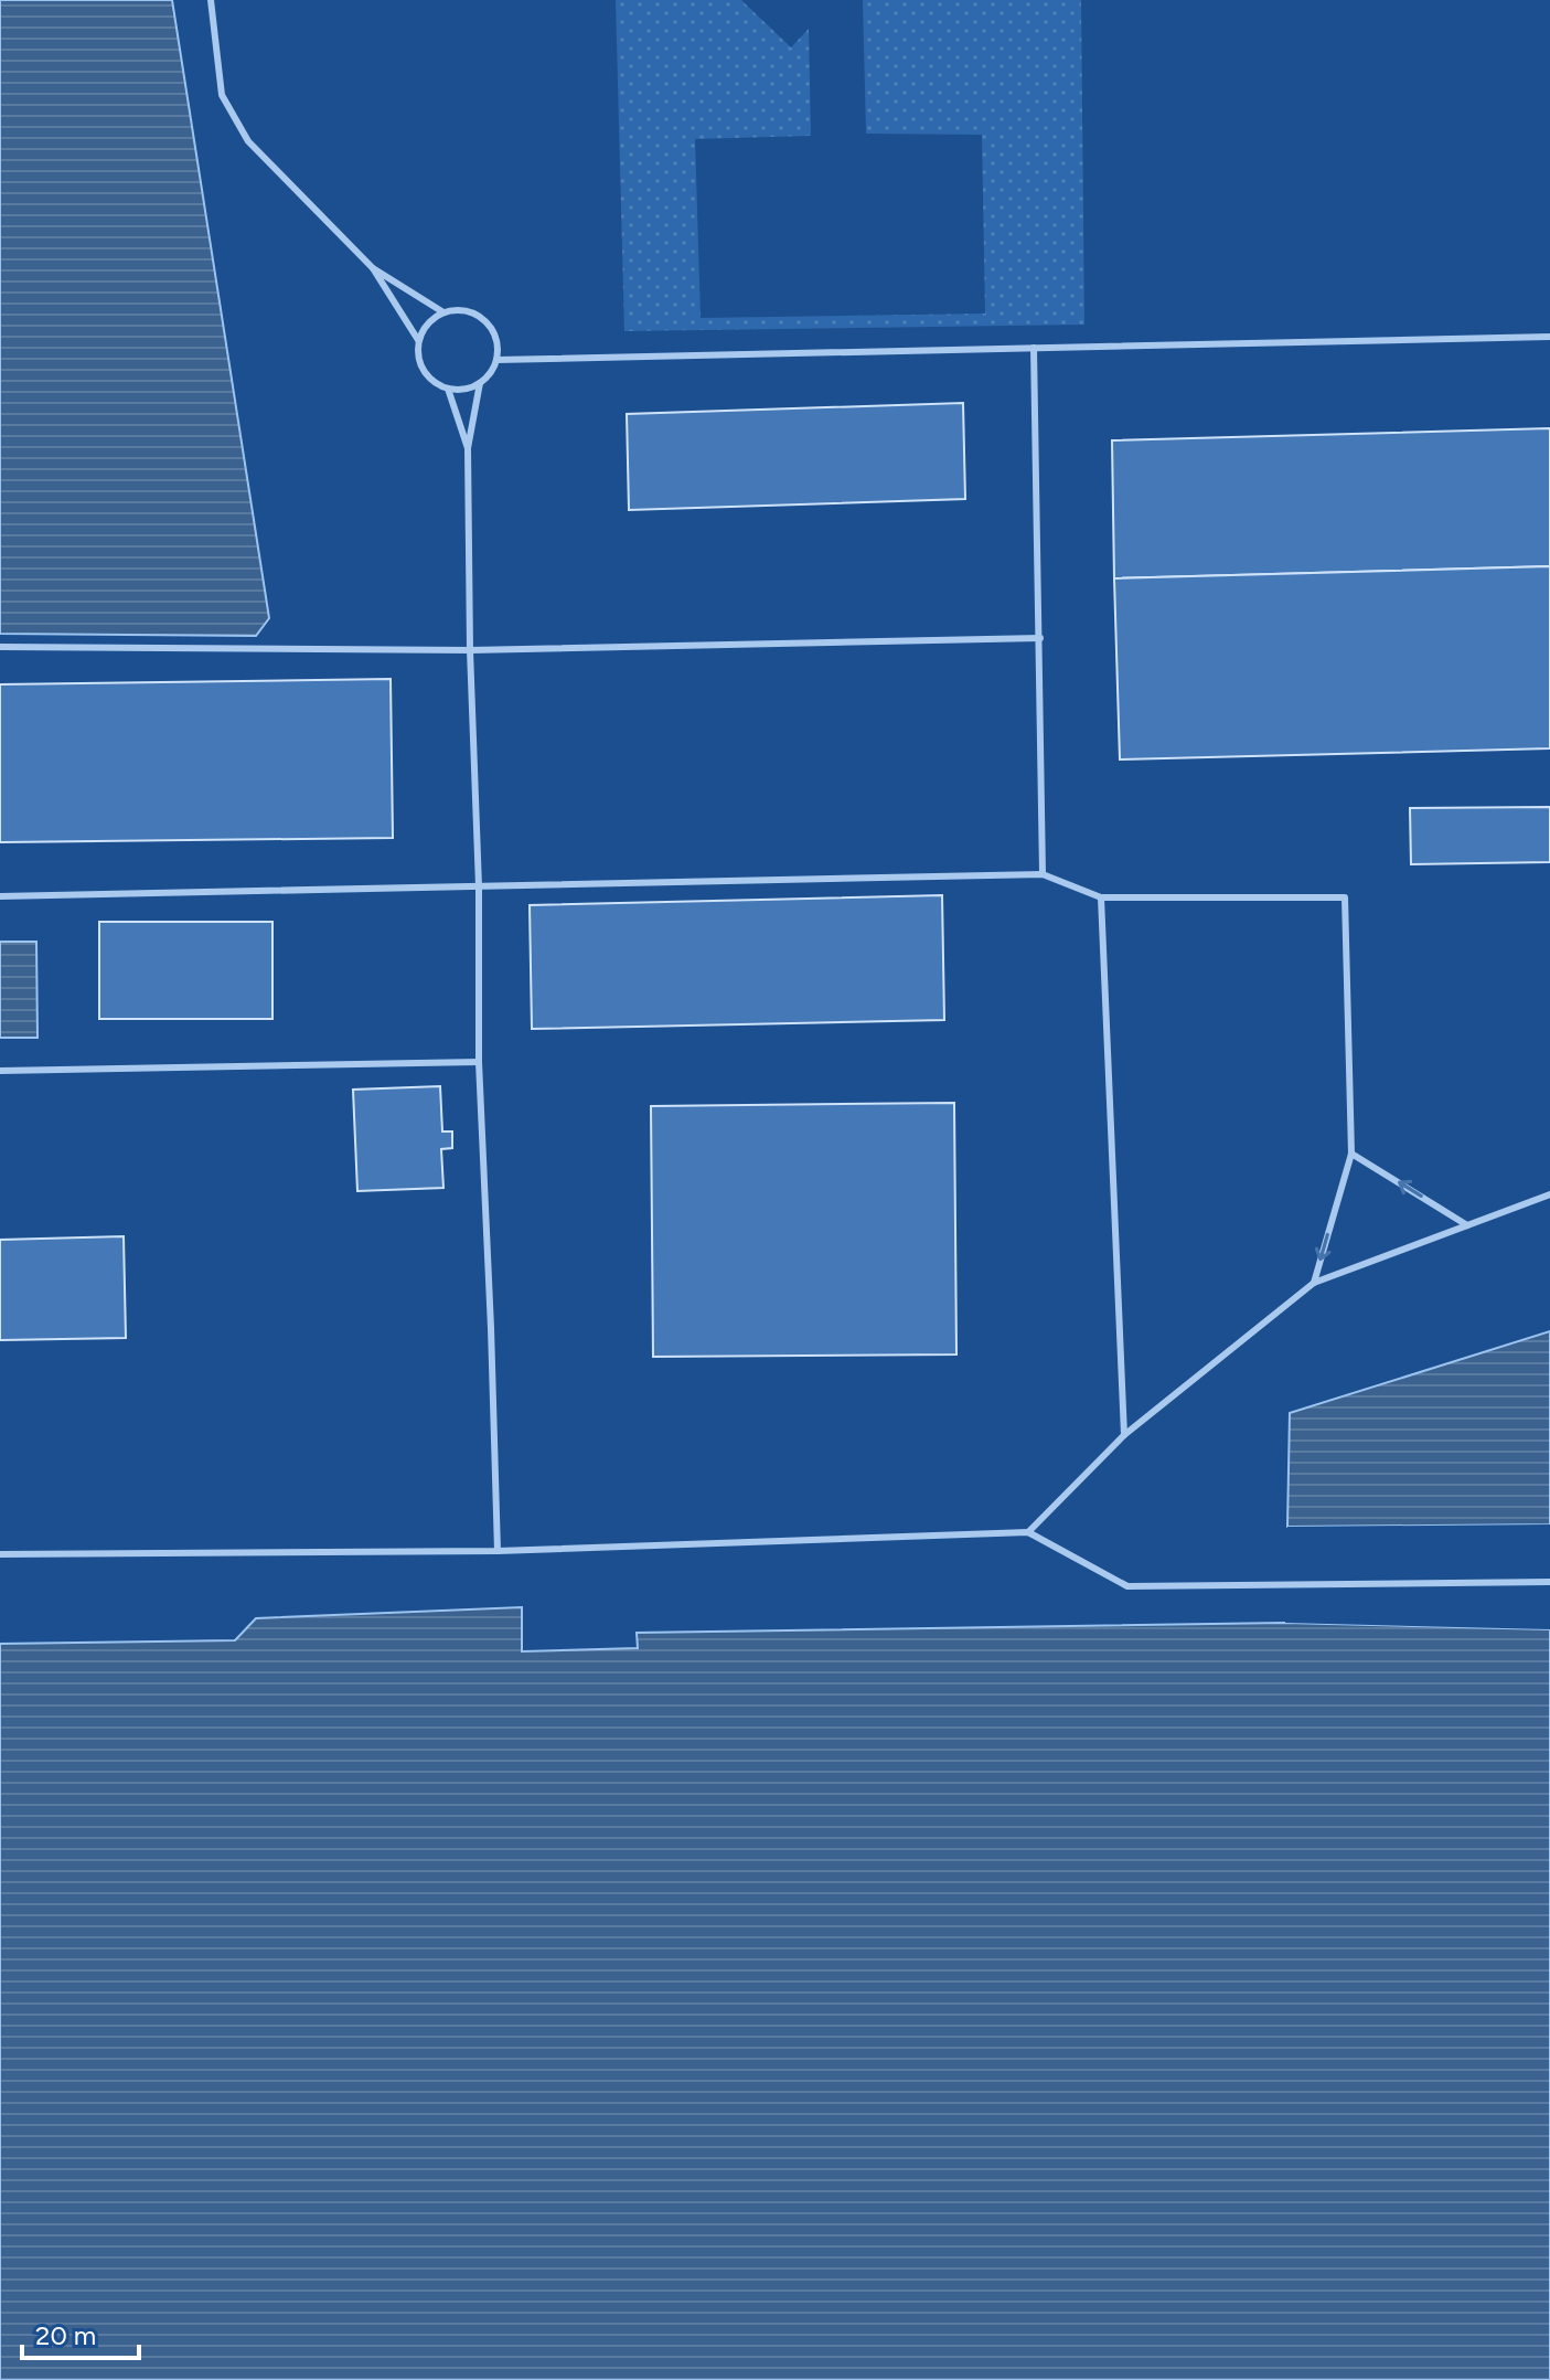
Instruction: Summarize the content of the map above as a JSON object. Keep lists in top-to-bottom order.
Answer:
{
  "scale_bar": "20 m"
}
